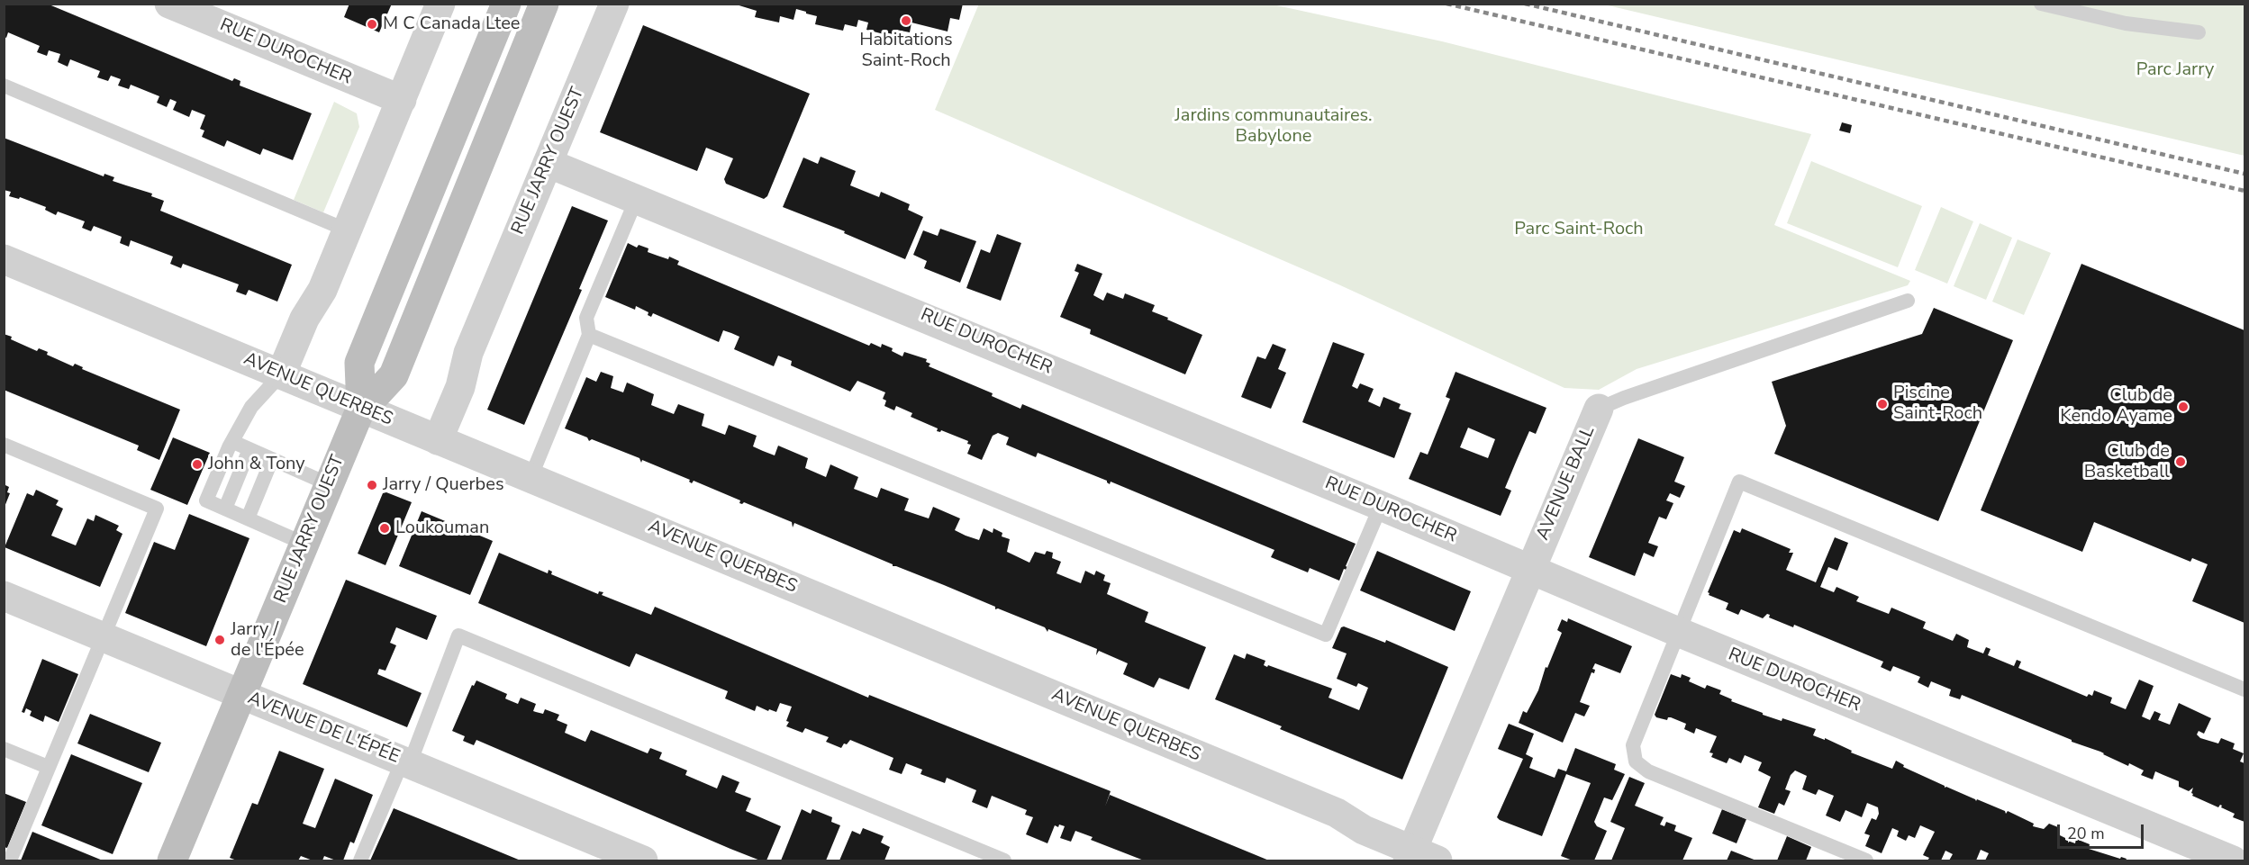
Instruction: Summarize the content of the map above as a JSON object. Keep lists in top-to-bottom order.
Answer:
{
  "streets": {
    "main road": ["RUE JARRY OUEST"],
    "street": [
      "RUE DUROCHER",
      "AVENUE QUERBES",
      "AVENUE BALL",
      "AVENUE DE L'ÉPÉE"
    ]
  },
  "crossings": [
    ["RUE DUROCHER", "RUE JARRY OUEST"],
    ["RUE DUROCHER", "AVENUE BALL"],
    ["RUE JARRY OUEST", "AVENUE QUERBES"],
    ["RUE JARRY OUEST", "AVENUE DE L'ÉPÉE"],
    ["AVENUE QUERBES", "AVENUE BALL"]
  ],
  "parks": ["Parc Jarry", "Jardins communautaires. Babylone", "Parc Saint-Roch"],
  "places": [
    "Habitations Saint-Roch",
    "M C Canada Ltee",
    "Piscine Saint-Roch",
    "Club de Kendo Ayame",
    "Club de Basketball",
    "John & Tony",
    "Jarry / Querbes",
    "Loukouman",
    "Jarry / de l'Épée"
  ],
  "scale_bar": "20 m"
}
